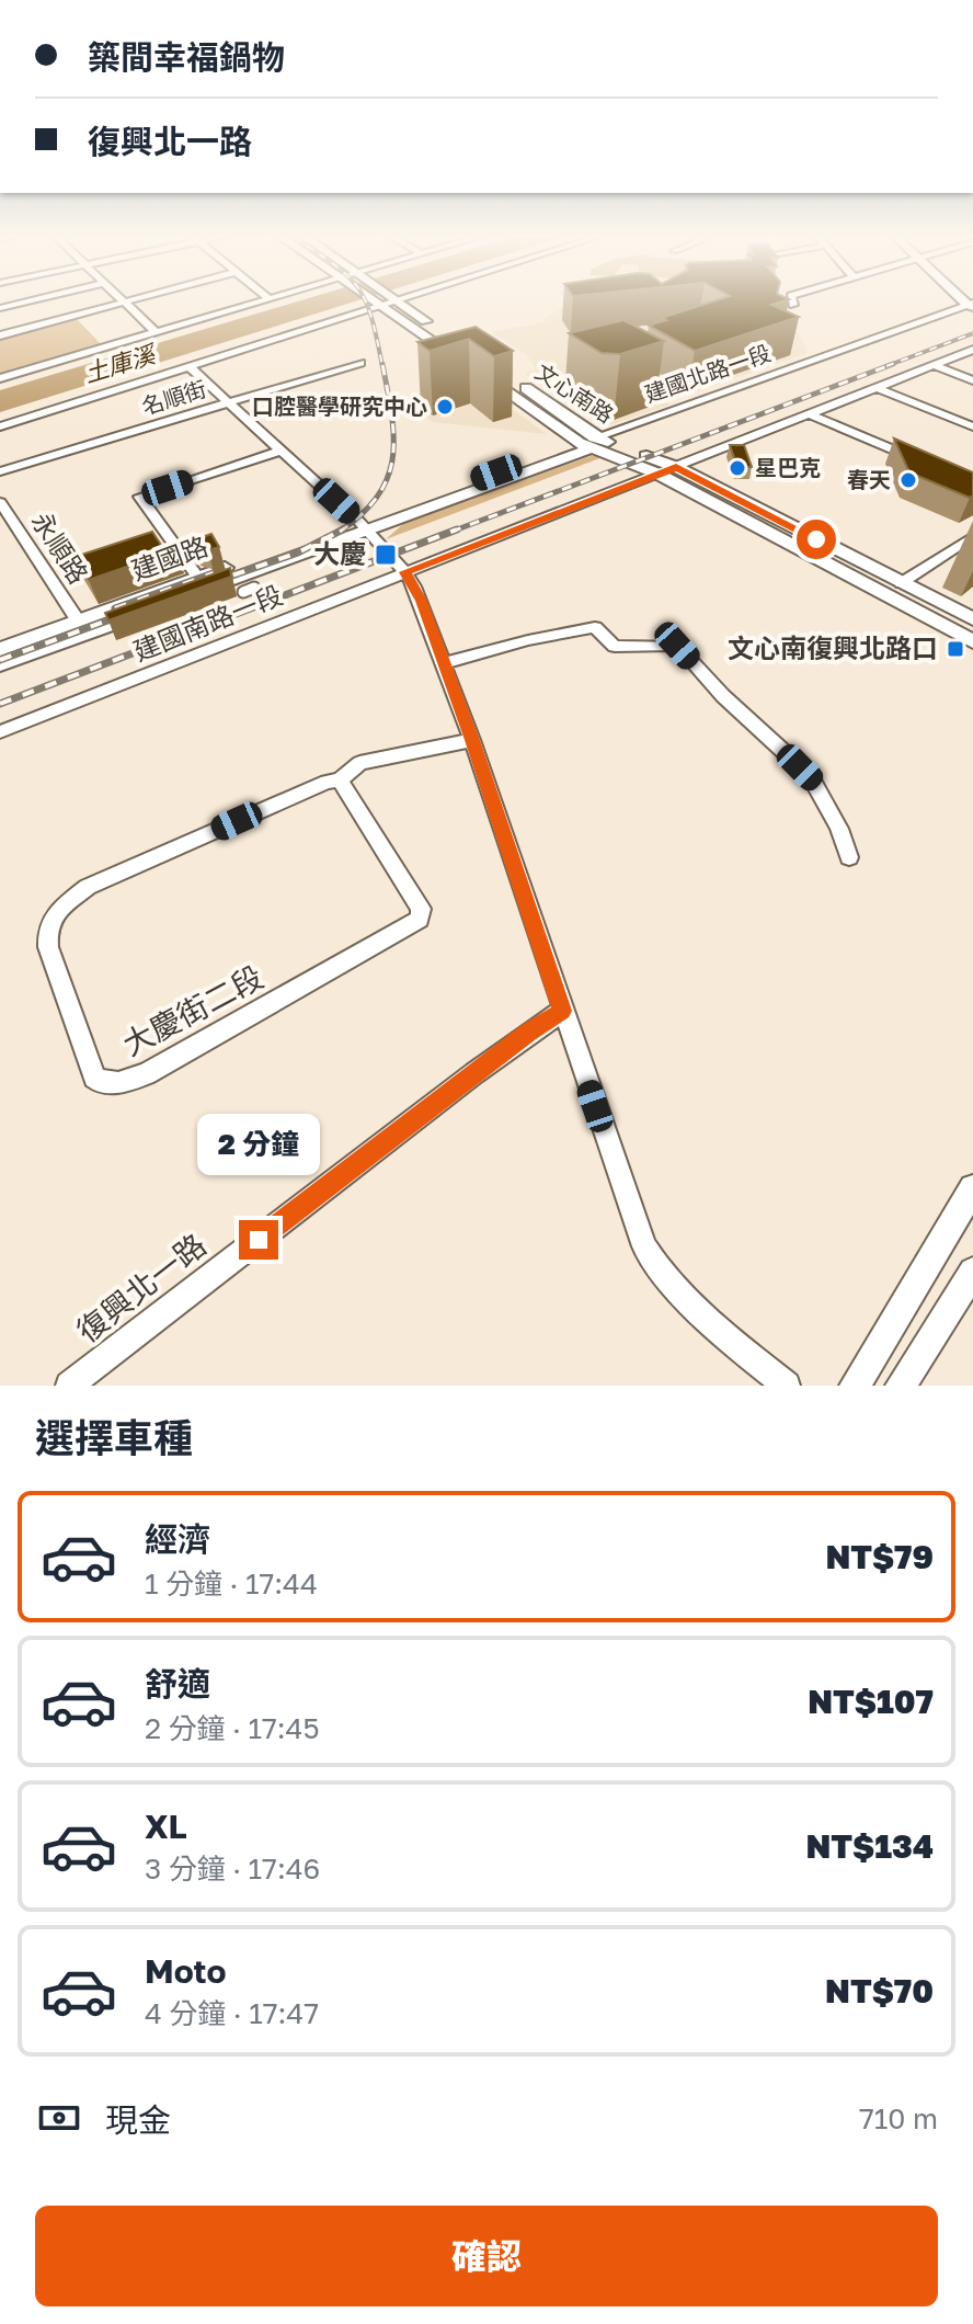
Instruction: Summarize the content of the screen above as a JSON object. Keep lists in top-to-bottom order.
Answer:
{
  "streets": {
    "main road": ["建國北路一段", "文心南路", "建國路"],
    "street": [
      "名順街",
      "永順路",
      "建國南路一段",
      "大慶街二段",
      "復興北一路"
    ]
  },
  "crossings": [
    ["建國北路一段", "文心南路"],
    ["建國北路一段", "建國路"],
    ["文心南路", "建國南路一段"],
    ["永順路", "建國路"]
  ],
  "water": ["土庫溪"],
  "places": {
    "other": ["口腔醫學研究中心", "星巴克", "春天"],
    "transit": ["大慶", "文心南復興北路口"]
  },
  "page": {
    "banner": ["築間幸福鍋物", "復興北一路"],
    "bubble": "2 分鐘",
    "heading": "選擇車種",
    "list": [
      {
        "name": "經濟",
        "note": "1 分鐘 · 17:44",
        "value": "NT$79"
      },
      {
        "name": "舒適",
        "note": "2 分鐘 · 17:45",
        "value": "NT$107"
      },
      {
        "name": "XL",
        "note": "3 分鐘 · 17:46",
        "value": "NT$134"
      },
      {
        "name": "Moto",
        "note": "4 分鐘 · 17:47",
        "value": "NT$70"
      }
    ],
    "pay": ["現金", "710 m"],
    "buttons": "確認"
  }
}
